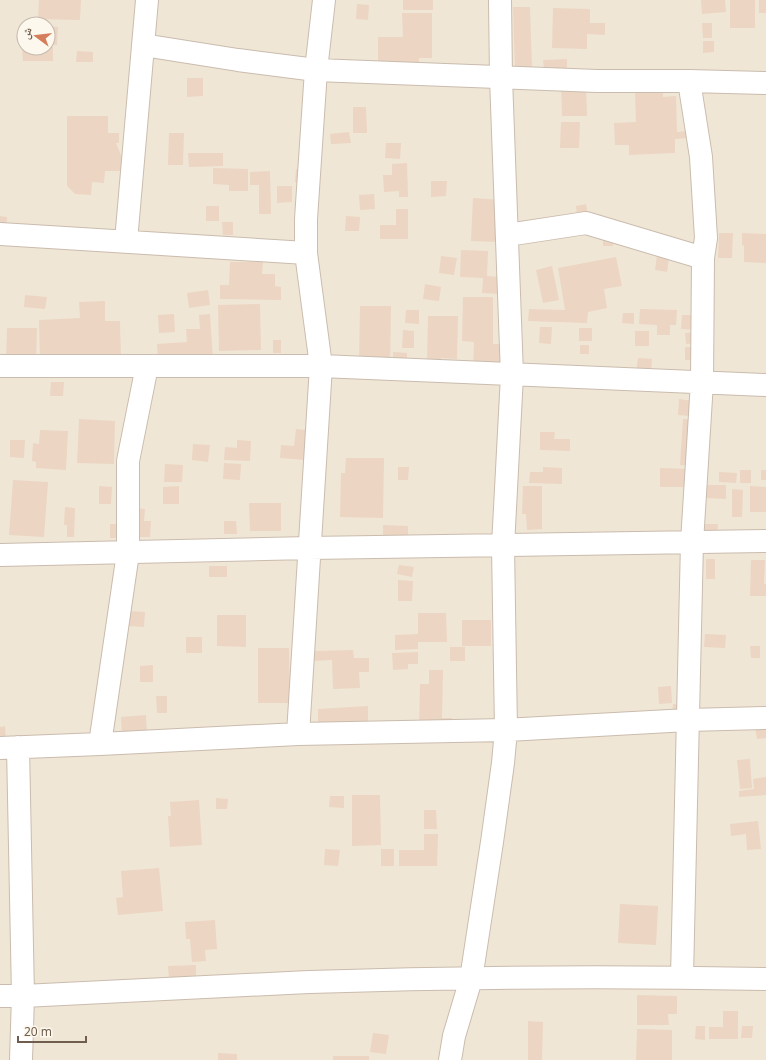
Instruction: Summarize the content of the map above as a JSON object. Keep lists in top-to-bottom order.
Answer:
{
  "scale_bar": "20 m",
  "north": "left"
}
